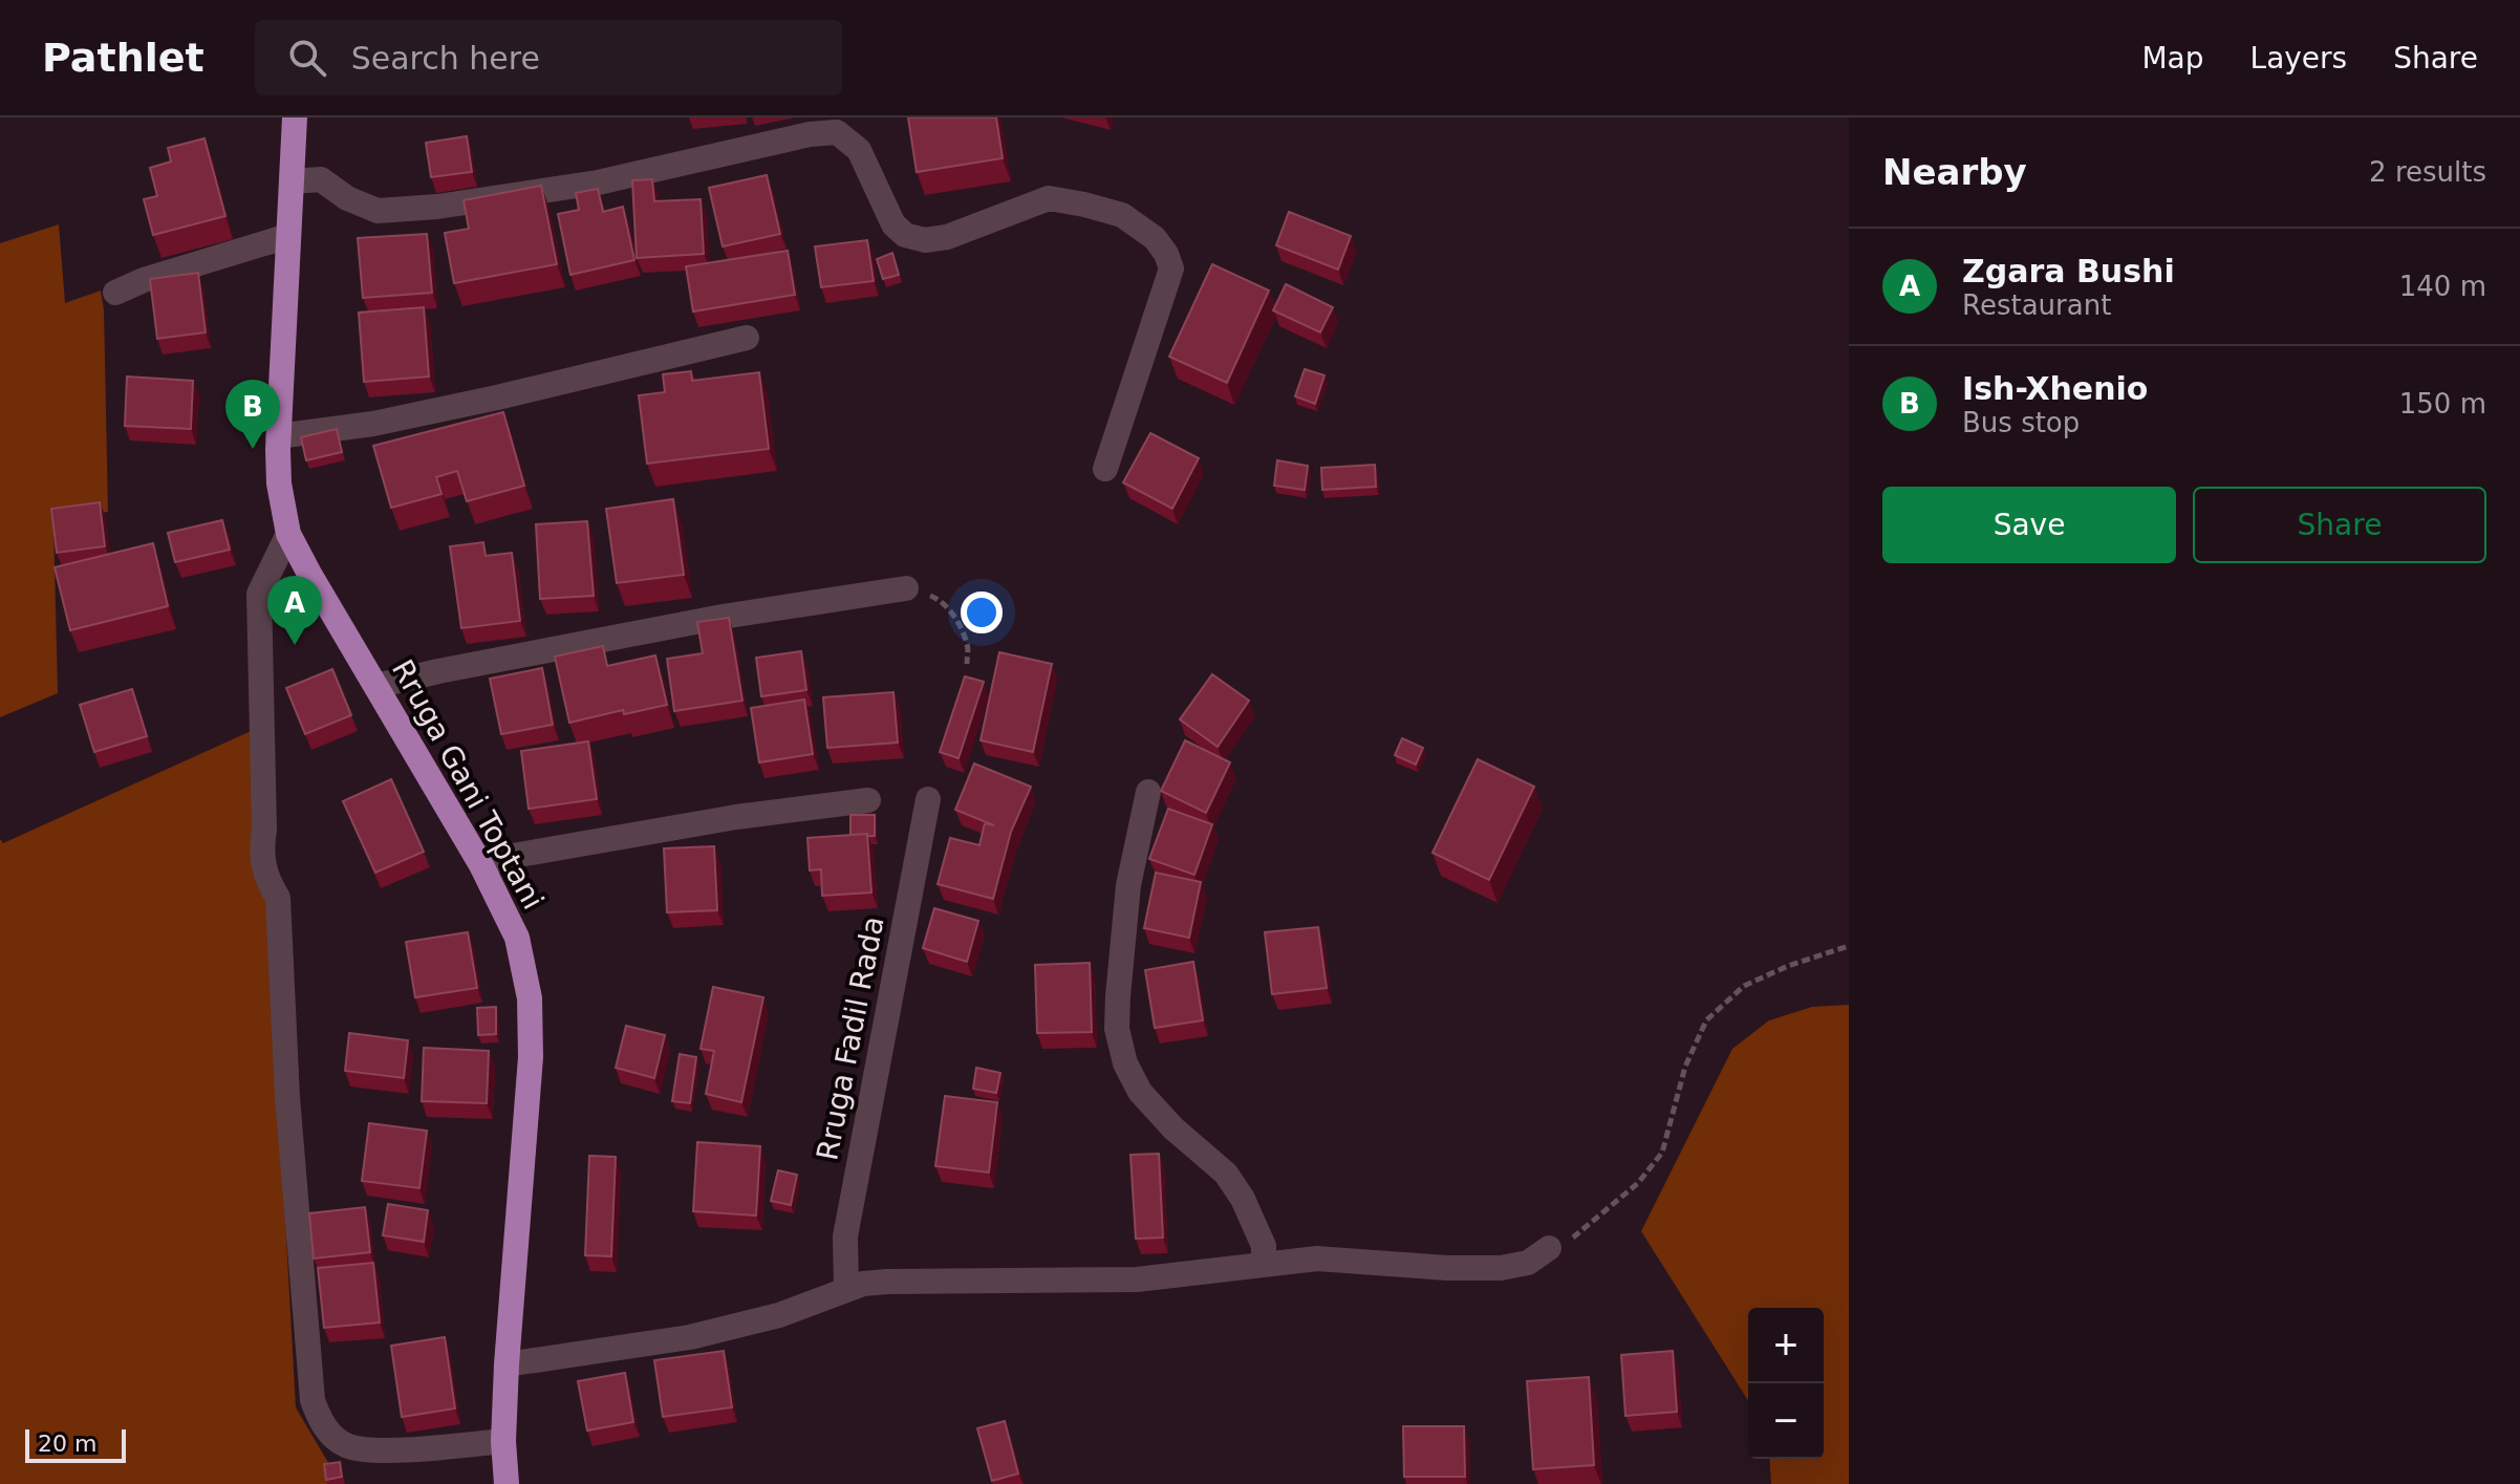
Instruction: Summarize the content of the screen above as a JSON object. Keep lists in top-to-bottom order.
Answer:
{
  "streets": {
    "main road": ["Rruga Gani Toptani"],
    "street": ["Rruga Fadil Rada"]
  },
  "scale_bar": "20 m",
  "page": {
    "header": "Pathlet",
    "search": "Search here",
    "nav": ["Map", "Layers", "Share"],
    "heading": ["Nearby", "2 results"],
    "list": [
      {
        "mark": "A",
        "name": "Zgara Bushi",
        "note": "Restaurant",
        "value": "140 m"
      },
      {
        "mark": "B",
        "name": "Ish-Xhenio",
        "note": "Bus stop",
        "value": "150 m"
      }
    ],
    "pins": ["B", "A"],
    "buttons": ["Save", "Share"],
    "map_buttons": ["+", "−"],
    "scale": "20 m"
  }
}
